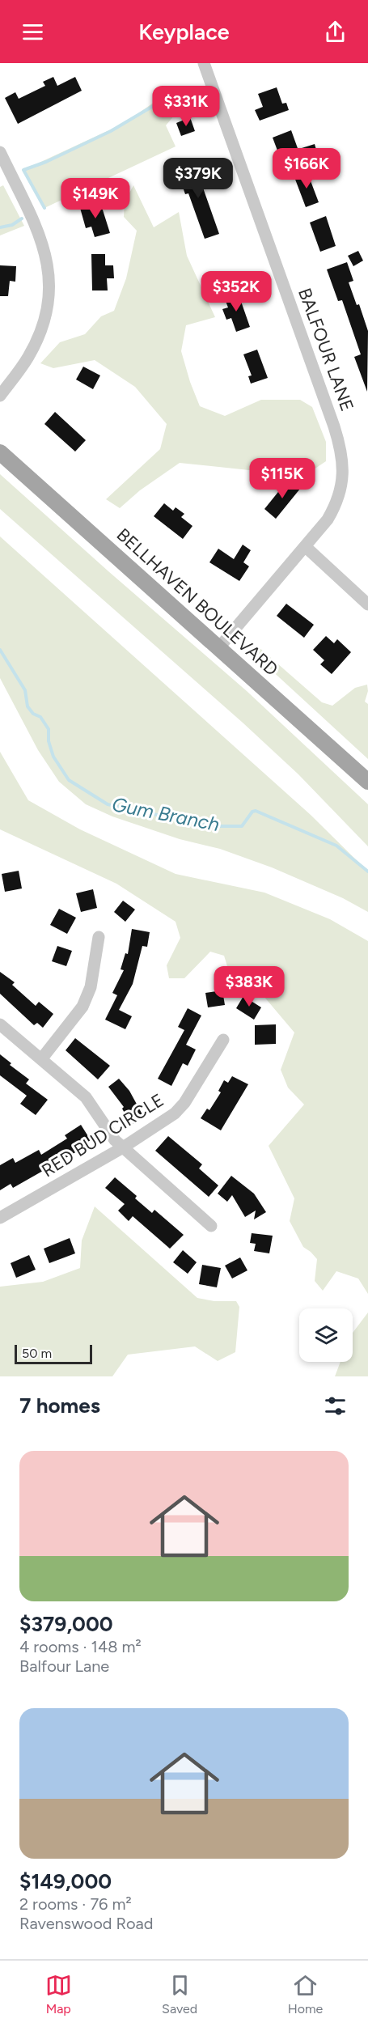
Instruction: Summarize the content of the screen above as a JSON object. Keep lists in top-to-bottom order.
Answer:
{
  "streets": {
    "main road": ["BELLHAVEN BOULEVARD"],
    "street": ["BALFOUR LANE", "RED BUD CIRCLE"]
  },
  "crossings": [
    ["BALFOUR LANE", "BELLHAVEN BOULEVARD"]
  ],
  "water": ["Gum Branch"],
  "scale_bar": "50 m",
  "page": {
    "header": "Keyplace",
    "price": [
      "$331K",
      "$166K",
      "$379K",
      "$149K",
      "$352K",
      "$115K",
      "$383K"
    ],
    "scale": "50 m",
    "heading": "7 homes",
    "list": [
      {
        "name": "$379,000",
        "note": "4 rooms · 148 m² · Balfour Lane"
      },
      {
        "name": "$149,000",
        "note": "2 rooms · 76 m² · Ravenswood Road"
      }
    ],
    "tabs": ["Map", "Saved", "Home"]
  }
}
